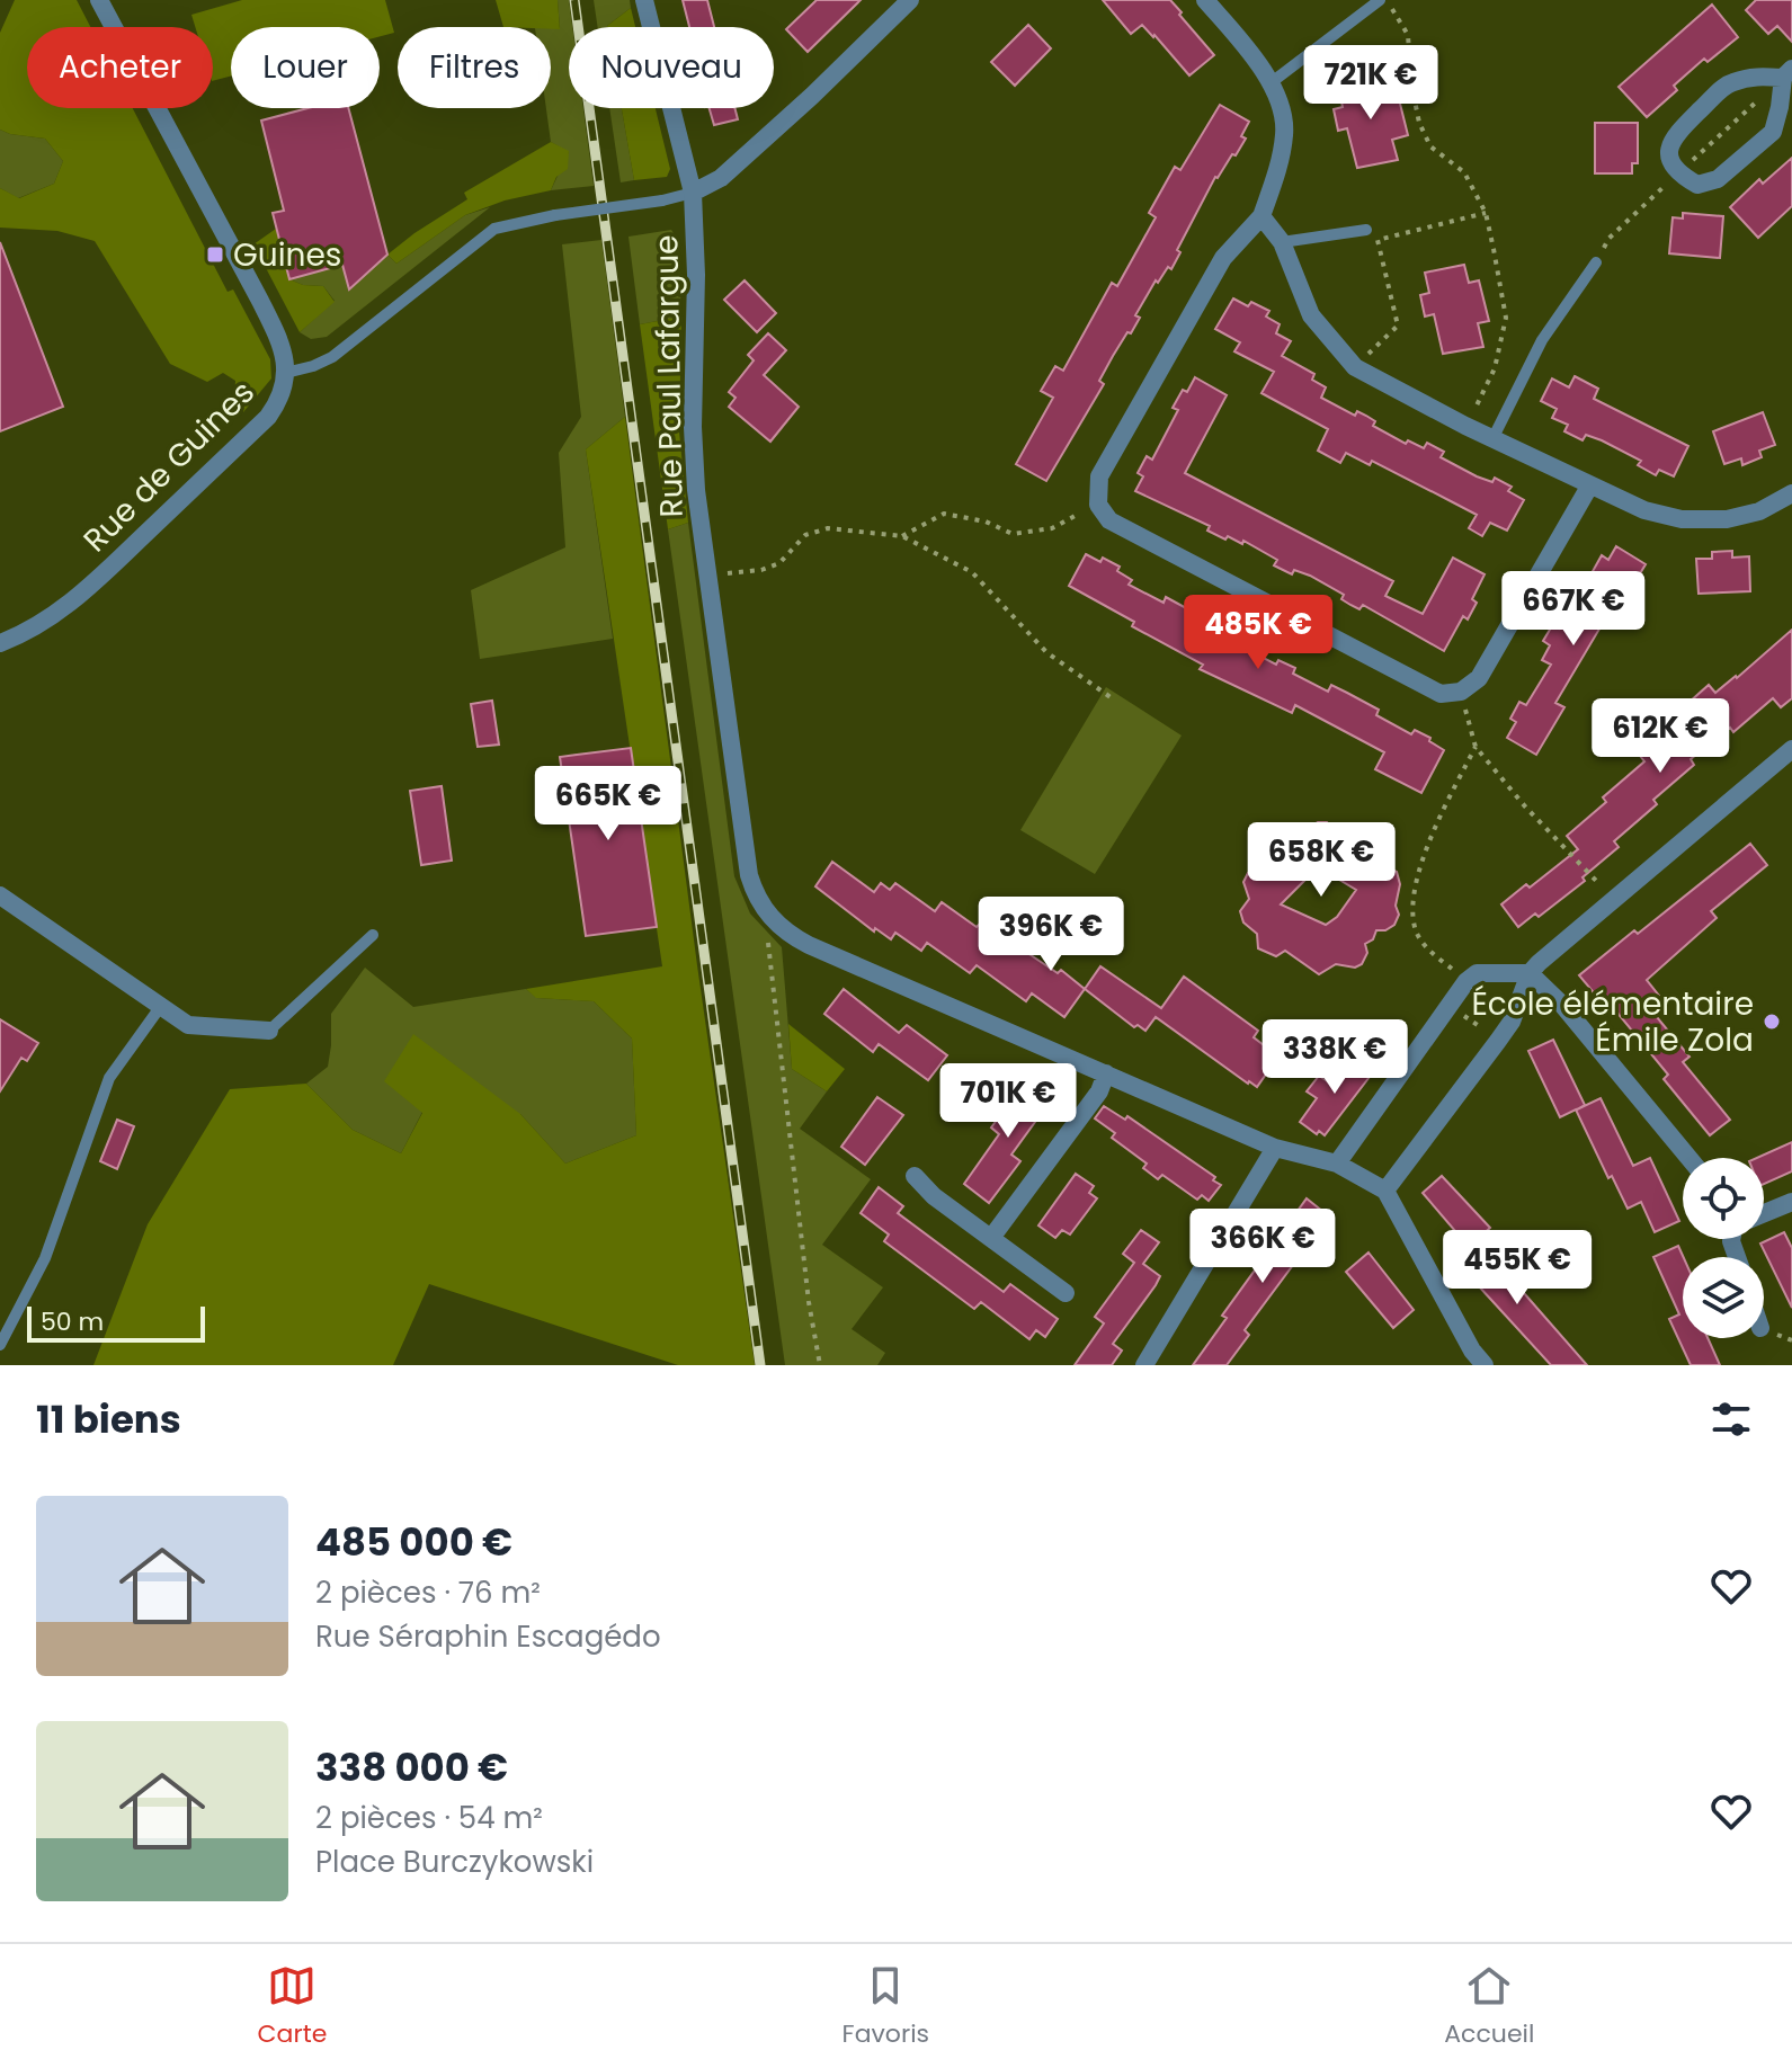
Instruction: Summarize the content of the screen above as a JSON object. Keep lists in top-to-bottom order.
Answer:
{
  "streets": {
    "street": ["Rue Paul Lafargue", "Rue de Guines"]
  },
  "places": {
    "transit": ["Guines"],
    "other": ["École élémentaire Émile Zola"]
  },
  "scale_bar": "50 m",
  "page": {
    "chip": [
      "Acheter",
      "Louer",
      "Filtres",
      "Nouveau"
    ],
    "price": [
      "721K €",
      "667K €",
      "485K €",
      "612K €",
      "665K €",
      "658K €",
      "396K €",
      "338K €",
      "701K €",
      "366K €",
      "455K €"
    ],
    "scale": "50 m",
    "heading": "11 biens",
    "list": [
      {
        "name": "485 000 €",
        "note": "2 pièces · 76 m² · Rue Séraphin Escagédo"
      },
      {
        "name": "338 000 €",
        "note": "2 pièces · 54 m² · Place Burczykowski"
      }
    ],
    "tabs": ["Carte", "Favoris", "Accueil"]
  }
}
